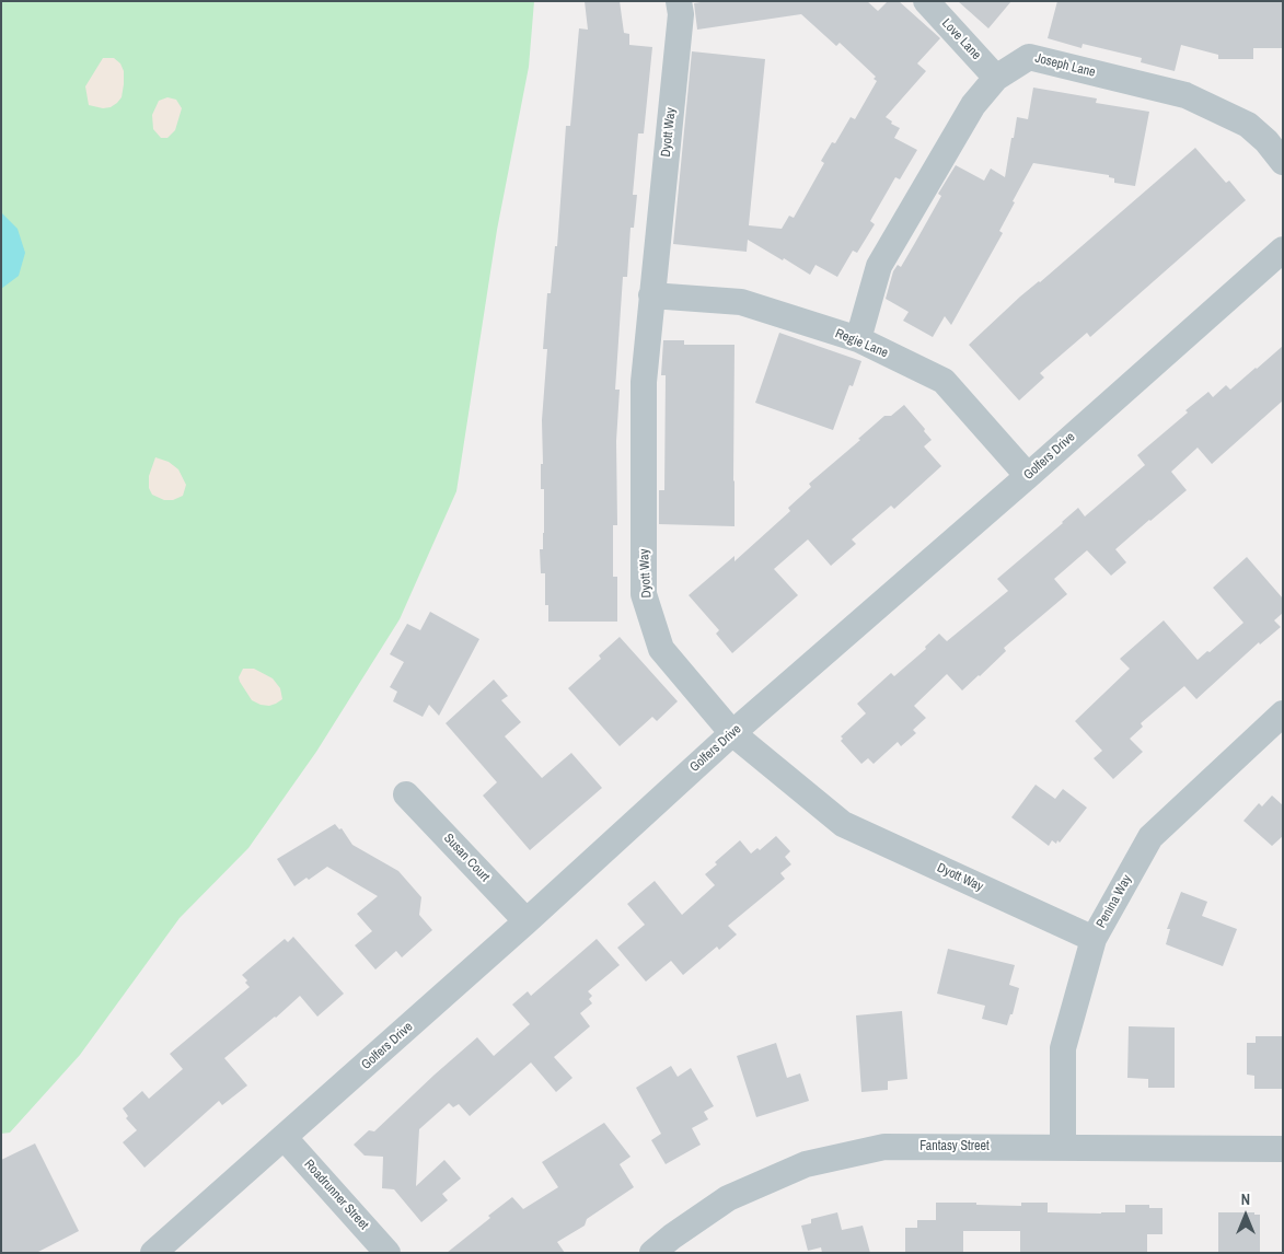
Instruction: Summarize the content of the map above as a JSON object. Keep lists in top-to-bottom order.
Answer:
{
  "streets": {
    "street": [
      "Love Lane",
      "Joseph Lane",
      "Dyott Way",
      "Regie Lane",
      "Golfers Drive",
      "Susan Court",
      "Penina Way",
      "Fantasy Street",
      "Roadrunner Street"
    ]
  },
  "crossings": [
    ["Love Lane", "Joseph Lane"],
    ["Joseph Lane", "Regie Lane"],
    ["Dyott Way", "Regie Lane"],
    ["Dyott Way", "Golfers Drive"],
    ["Dyott Way", "Penina Way"],
    ["Regie Lane", "Golfers Drive"],
    ["Golfers Drive", "Susan Court"],
    ["Golfers Drive", "Roadrunner Street"],
    ["Penina Way", "Fantasy Street"]
  ],
  "north": "top"
}
